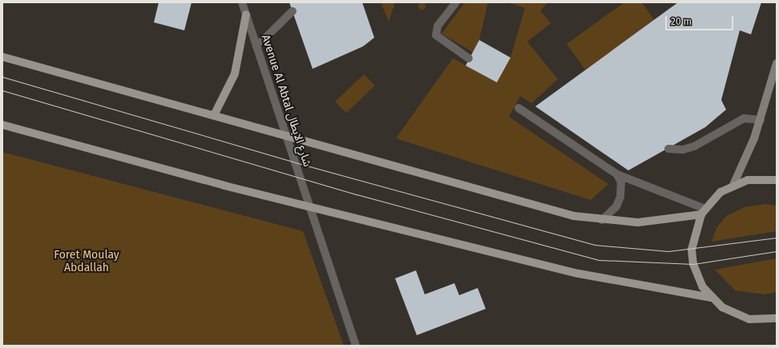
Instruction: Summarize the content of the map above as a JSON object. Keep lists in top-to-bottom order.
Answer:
{
  "streets": {
    "street": ["Avenue Al Abtal شارع الابطال"]
  },
  "parks": ["Foret Moulay Abdallah"],
  "scale_bar": "20 m"
}
